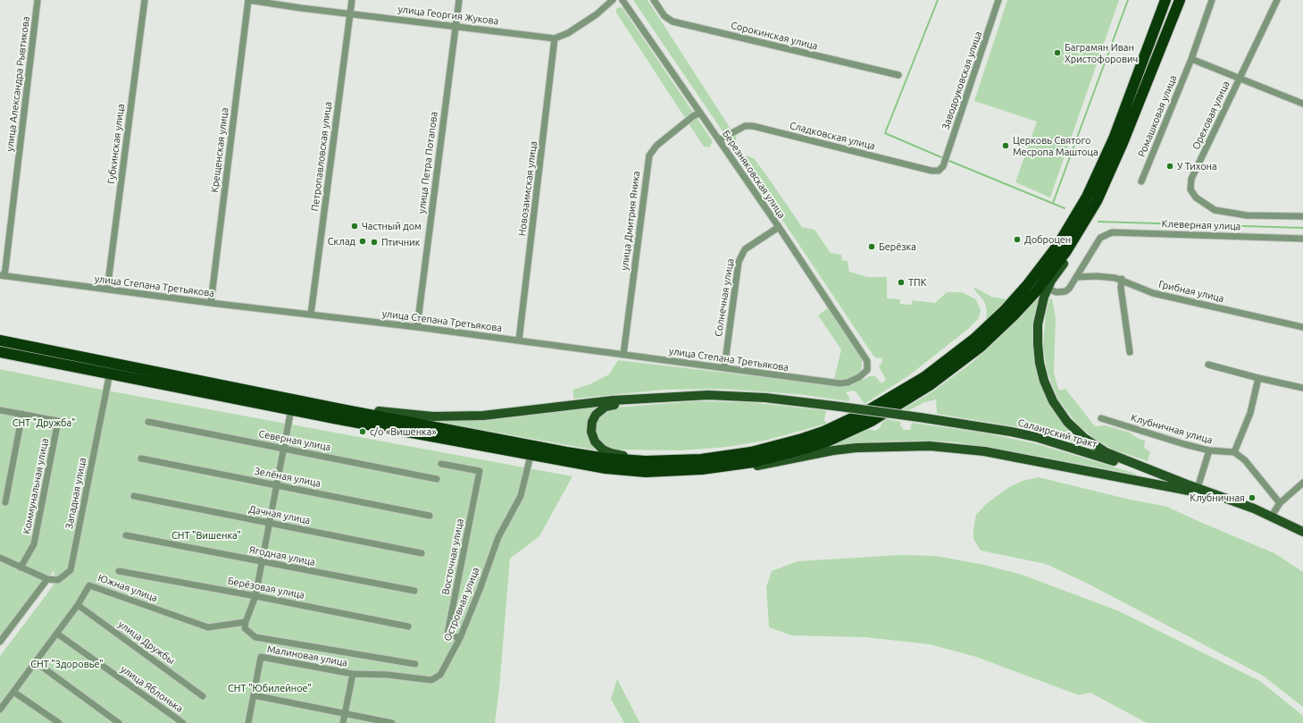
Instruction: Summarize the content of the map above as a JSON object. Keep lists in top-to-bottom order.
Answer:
{
  "streets": {
    "main road": ["Салаирский тракт"],
    "street": [
      "улица Георгия Жукова",
      "Сорокинская улица",
      "Заводоуковская улица",
      "улица Александра Рывтикова",
      "Ореховая улица",
      "Ромашковая улица",
      "Сладковская улица",
      "Губкинская улица",
      "Крещенская улица",
      "Петропавловская улица",
      "улица Петра Потапова",
      "Березняковская улица",
      "Новозаимская улица",
      "улица Дмитрия Яника",
      "Клеверная улица",
      "улица Степана Третьякова",
      "Грибная улица",
      "Солнечная улица",
      "Клубничная улица",
      "Северная улица",
      "Зелёная улица",
      "Коммунальная улица",
      "Западная улица",
      "Дачная улица",
      "Ягодная улица",
      "Восточная улица",
      "Южная улица",
      "Берёзовая улица",
      "Островная улица",
      "улица Дружбы",
      "Малиновая улица",
      "улица Яблонька"
    ]
  },
  "crossings": [
    ["улица Георгия Жукова", "Крещенская улица"],
    ["улица Георгия Жукова", "Петропавловская улица"],
    ["улица Георгия Жукова", "улица Петра Потапова"],
    ["улица Георгия Жукова", "Новозаимская улица"],
    ["Заводоуковская улица", "Сладковская улица"],
    ["улица Александра Рывтикова", "улица Степана Третьякова"],
    ["Сладковская улица", "Березняковская улица"],
    ["Губкинская улица", "улица Степана Третьякова"],
    ["Крещенская улица", "улица Степана Третьякова"],
    ["Петропавловская улица", "улица Степана Третьякова"],
    ["улица Петра Потапова", "улица Степана Третьякова"],
    ["Березняковская улица", "улица Дмитрия Яника"],
    ["Березняковская улица", "улица Степана Третьякова"],
    ["Березняковская улица", "Солнечная улица"],
    ["Новозаимская улица", "улица Степана Третьякова"],
    ["улица Дмитрия Яника", "улица Степана Третьякова"],
    ["Клеверная улица", "Грибная улица"],
    ["улица Степана Третьякова", "Солнечная улица"],
    ["Восточная улица", "Островная улица"],
    ["Южная улица", "улица Дружбы"],
    ["Южная улица", "улица Яблонька"],
    ["Островная улица", "Малиновая улица"]
  ],
  "parks": [
    "СНТ \"Дружба\"",
    "СНТ \"Вишенка\"",
    "СНТ \"Здоровье\"",
    "СНТ \"Юбилейное\""
  ],
  "places": [
    "Баграмян Иван Христофорович",
    "Церковь Святого Месропа Маштоца",
    "У Тихона",
    "Частный дом",
    "Доброцен",
    "Склад",
    "Птичник",
    "Берёзка",
    "ТПК",
    "с/о «Вишенка»",
    "Клубничная"
  ]
}
